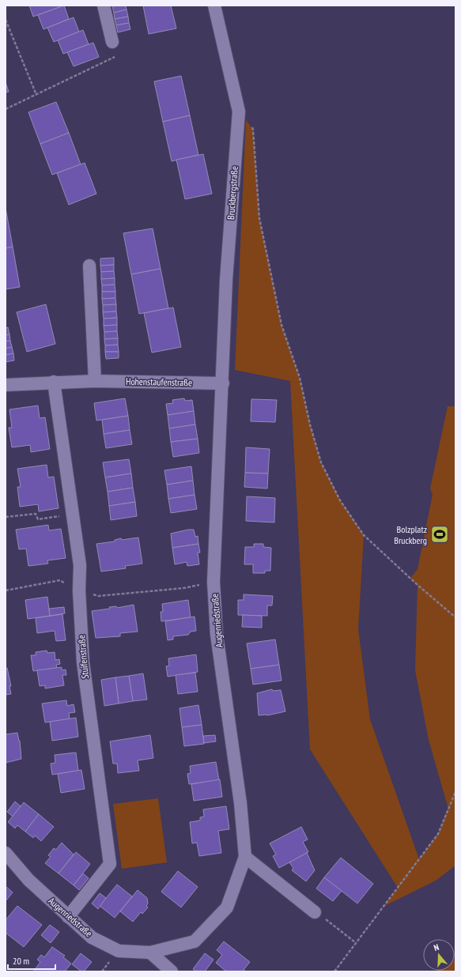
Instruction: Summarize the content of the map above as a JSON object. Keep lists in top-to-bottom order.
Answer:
{
  "streets": {
    "street": [
      "Bruckbergstraße",
      "Hohenstaufenstraße",
      "Augenriedstraße",
      "Stuifenstraße"
    ]
  },
  "crossings": [
    ["Bruckbergstraße", "Hohenstaufenstraße"],
    ["Bruckbergstraße", "Augenriedstraße"],
    ["Hohenstaufenstraße", "Augenriedstraße"],
    ["Hohenstaufenstraße", "Stuifenstraße"],
    ["Augenriedstraße", "Stuifenstraße"]
  ],
  "places": {
    "sports": ["Bolzplatz Bruckberg"]
  },
  "scale_bar": "20 m",
  "north": "top"
}
